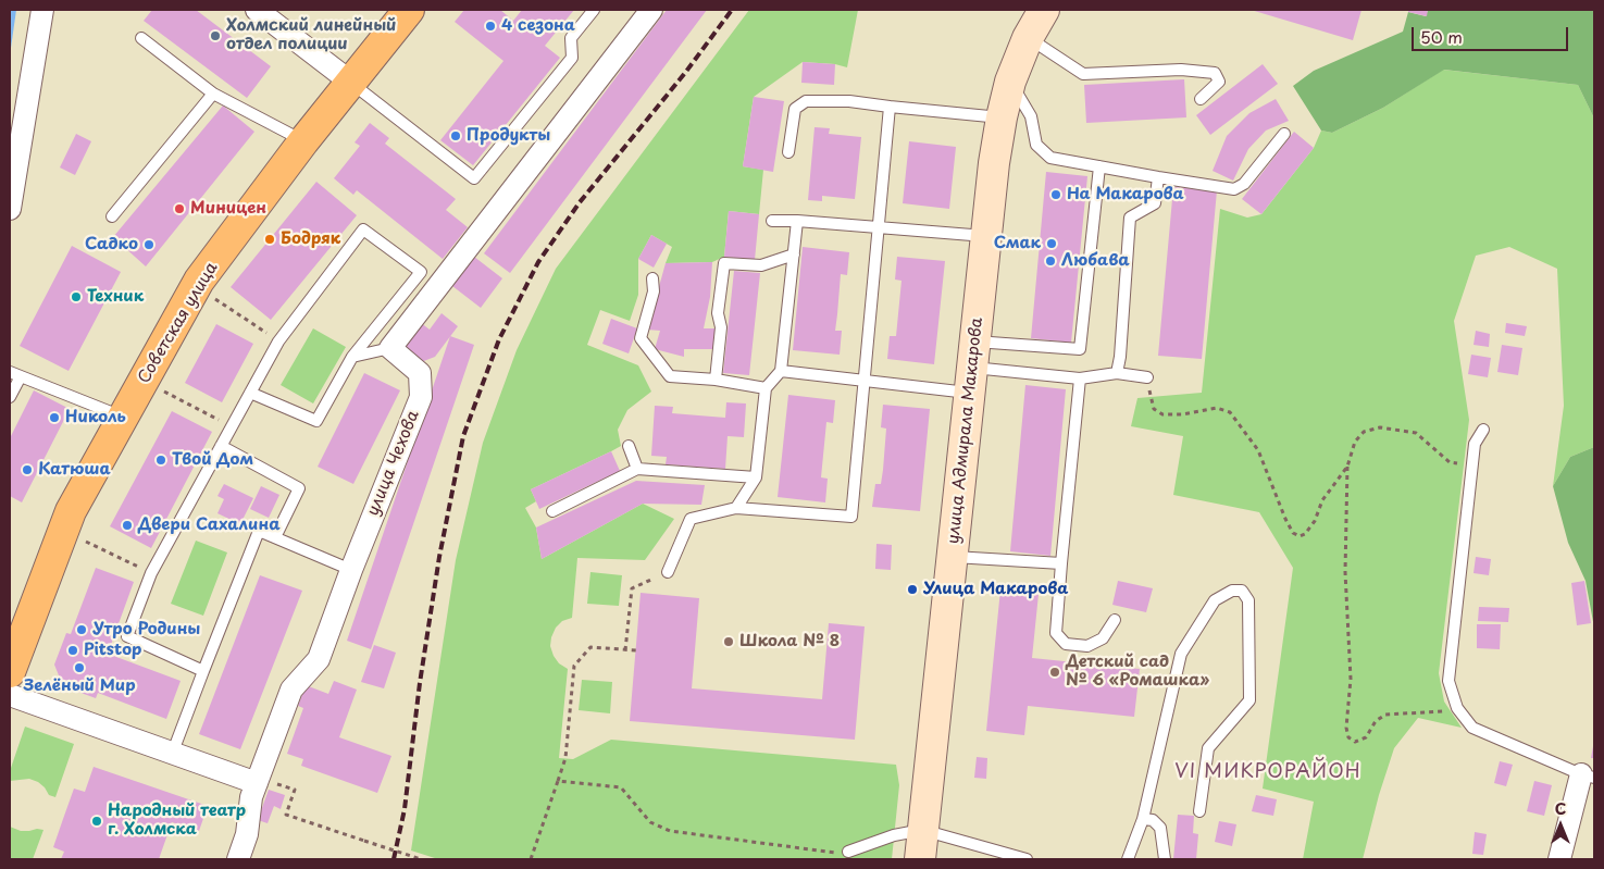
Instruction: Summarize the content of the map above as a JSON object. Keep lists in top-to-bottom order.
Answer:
{
  "streets": {
    "main road": ["Советская улица", "улица Адмирала Макарова"],
    "street": ["улица Чехова"]
  },
  "districts": ["VI МИКРОРАЙОН"],
  "places": [
    "4 сезона",
    "Холмский линейный отдел полиции",
    "Продукты",
    "На Макарова",
    "Миницен",
    "Бодряк",
    "Смак",
    "Садко",
    "Любава",
    "Техник",
    "Николь",
    "Твой Дом",
    "Катюша",
    "Двери Сахалина",
    "Улица Макарова",
    "Утро Родины",
    "Школа № 8",
    "Pitstop",
    "Зелёный Мир",
    "Детский сад № 6 «Ромашка»",
    "Народный театр г. Холмска"
  ],
  "scale_bar": "50 m",
  "north": "top"
}
